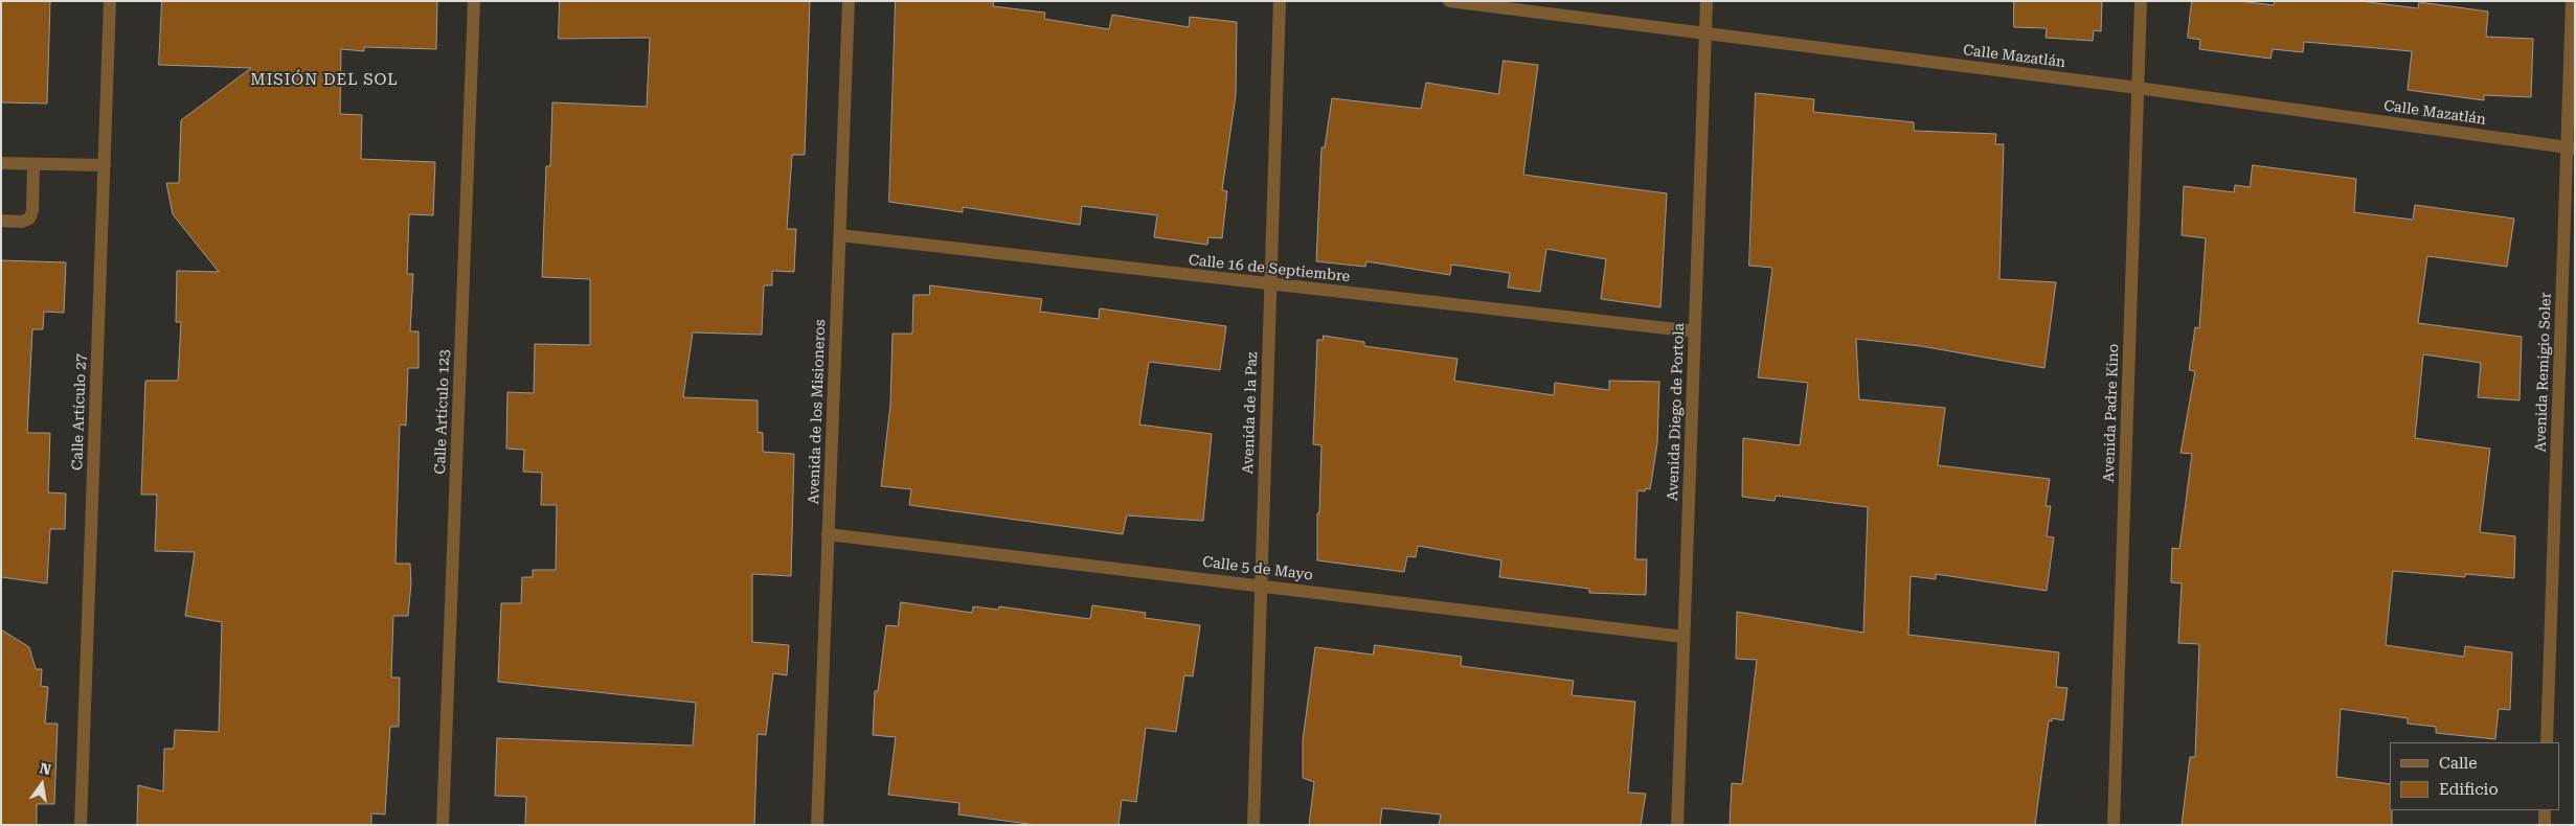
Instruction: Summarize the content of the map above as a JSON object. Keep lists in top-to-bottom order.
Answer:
{
  "streets": {
    "street": [
      "Calle Mazatlán",
      "Calle 16 de Septiembre",
      "Avenida Remigio Soler",
      "Calle Artículo 27",
      "Calle Artículo 123",
      "Avenida de los Misioneros",
      "Avenida Diego de Portola",
      "Avenida de la Paz",
      "Avenida Padre Kino",
      "Calle 5 de Mayo"
    ]
  },
  "crossings": [
    ["Calle Mazatlán", "Avenida Remigio Soler"],
    ["Calle Mazatlán", "Avenida Diego de Portola"],
    ["Calle Mazatlán", "Avenida Padre Kino"],
    ["Calle 16 de Septiembre", "Avenida de los Misioneros"],
    ["Calle 16 de Septiembre", "Avenida Diego de Portola"],
    ["Calle 16 de Septiembre", "Avenida de la Paz"],
    ["Avenida de los Misioneros", "Calle 5 de Mayo"],
    ["Avenida Diego de Portola", "Calle 5 de Mayo"],
    ["Avenida de la Paz", "Calle 5 de Mayo"]
  ],
  "districts": ["MISIÓN DEL SOL"],
  "legend": ["Calle", "Edificio"],
  "north": "top"
}
